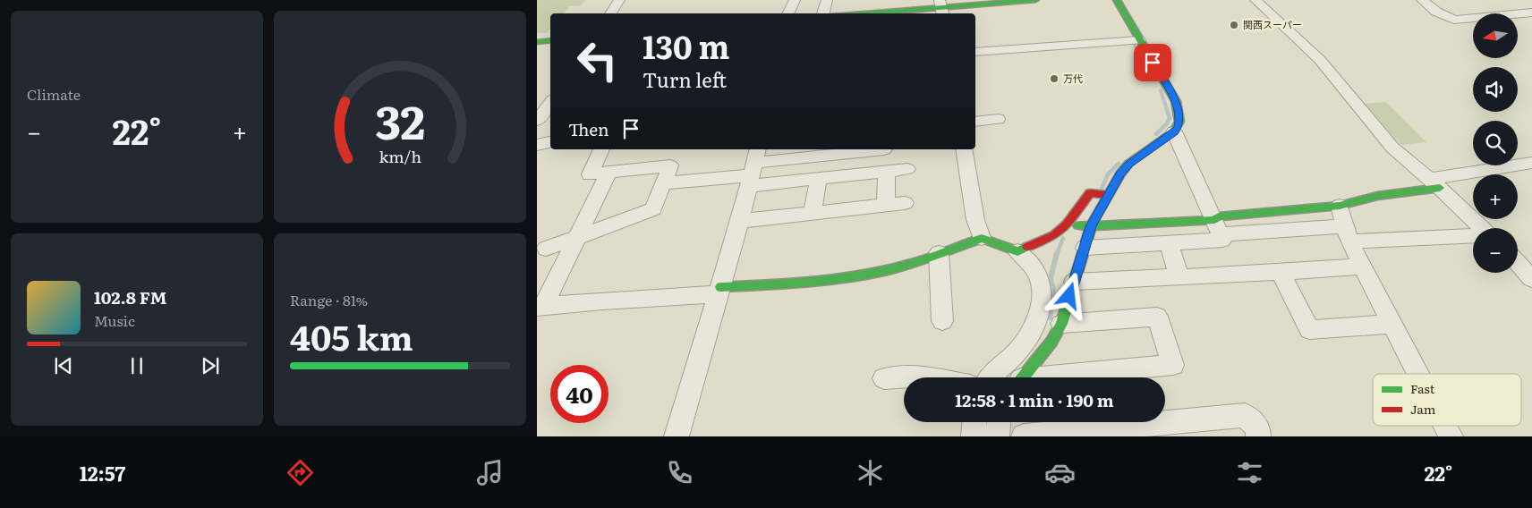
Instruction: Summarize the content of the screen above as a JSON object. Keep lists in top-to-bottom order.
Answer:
{
  "places": ["関西スーパー", "万代"],
  "legend": ["Fast", "Jam"],
  "north": "left",
  "page": {
    "tile": [
      "Climate",
      ["Range · 81%", "405 km"]
    ],
    "map_buttons": ["+", "−"],
    "turn": ["130 m", "Turn left"],
    "then": "Then",
    "heat": ["−", "22°", "+"],
    "song": ["102.8 FM", "Music"],
    "limit": "40",
    "trip": "12:58 · 1 min · 190 m",
    "tabs": ["12:57", "22°"],
    "gauge": ["32", "km/h"]
  }
}
